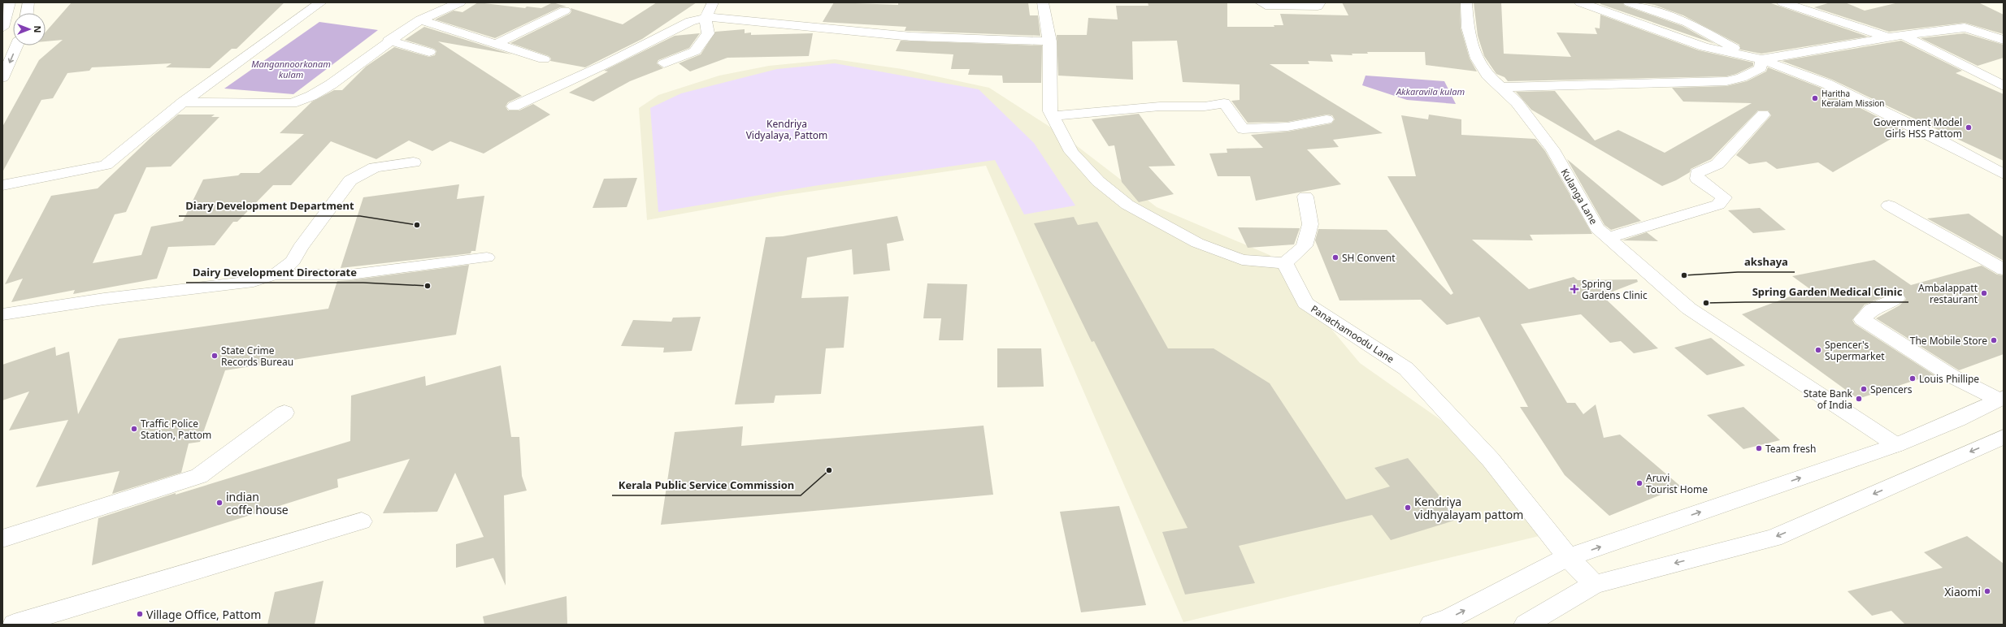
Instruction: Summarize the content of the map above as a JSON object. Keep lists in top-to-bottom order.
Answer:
{
  "streets": {
    "street": ["Kulanga Lane", "Panachamoodu Lane"]
  },
  "water": ["Mangannoorkonam kulam", "Akkaravila kulam"],
  "parks": ["Kendriya Vidyalaya, Pattom"],
  "places": {
    "other": [
      "Haritha Keralam Mission",
      "Government Model Girls HSS Pattom",
      "Diary Development Department",
      "SH Convent",
      "akshaya",
      "Dairy Development Directorate",
      "Ambalappatt restaurant",
      "Spring Garden Medical Clinic",
      "The Mobile Store",
      "Spencer's Supermarket",
      "State Crime Records Bureau",
      "Louis Phillipe",
      "Spencers",
      "State Bank of India",
      "Traffic Police Station, Pattom",
      "Team fresh",
      "Kerala Public Service Commission",
      "Aruvi Tourist Home",
      "indian coffe house",
      "Kendriya vidhyalayam pattom",
      "Xiaomi",
      "Village Office, Pattom"
    ],
    "health": ["Spring Gardens Clinic"]
  },
  "north": "right"
}
